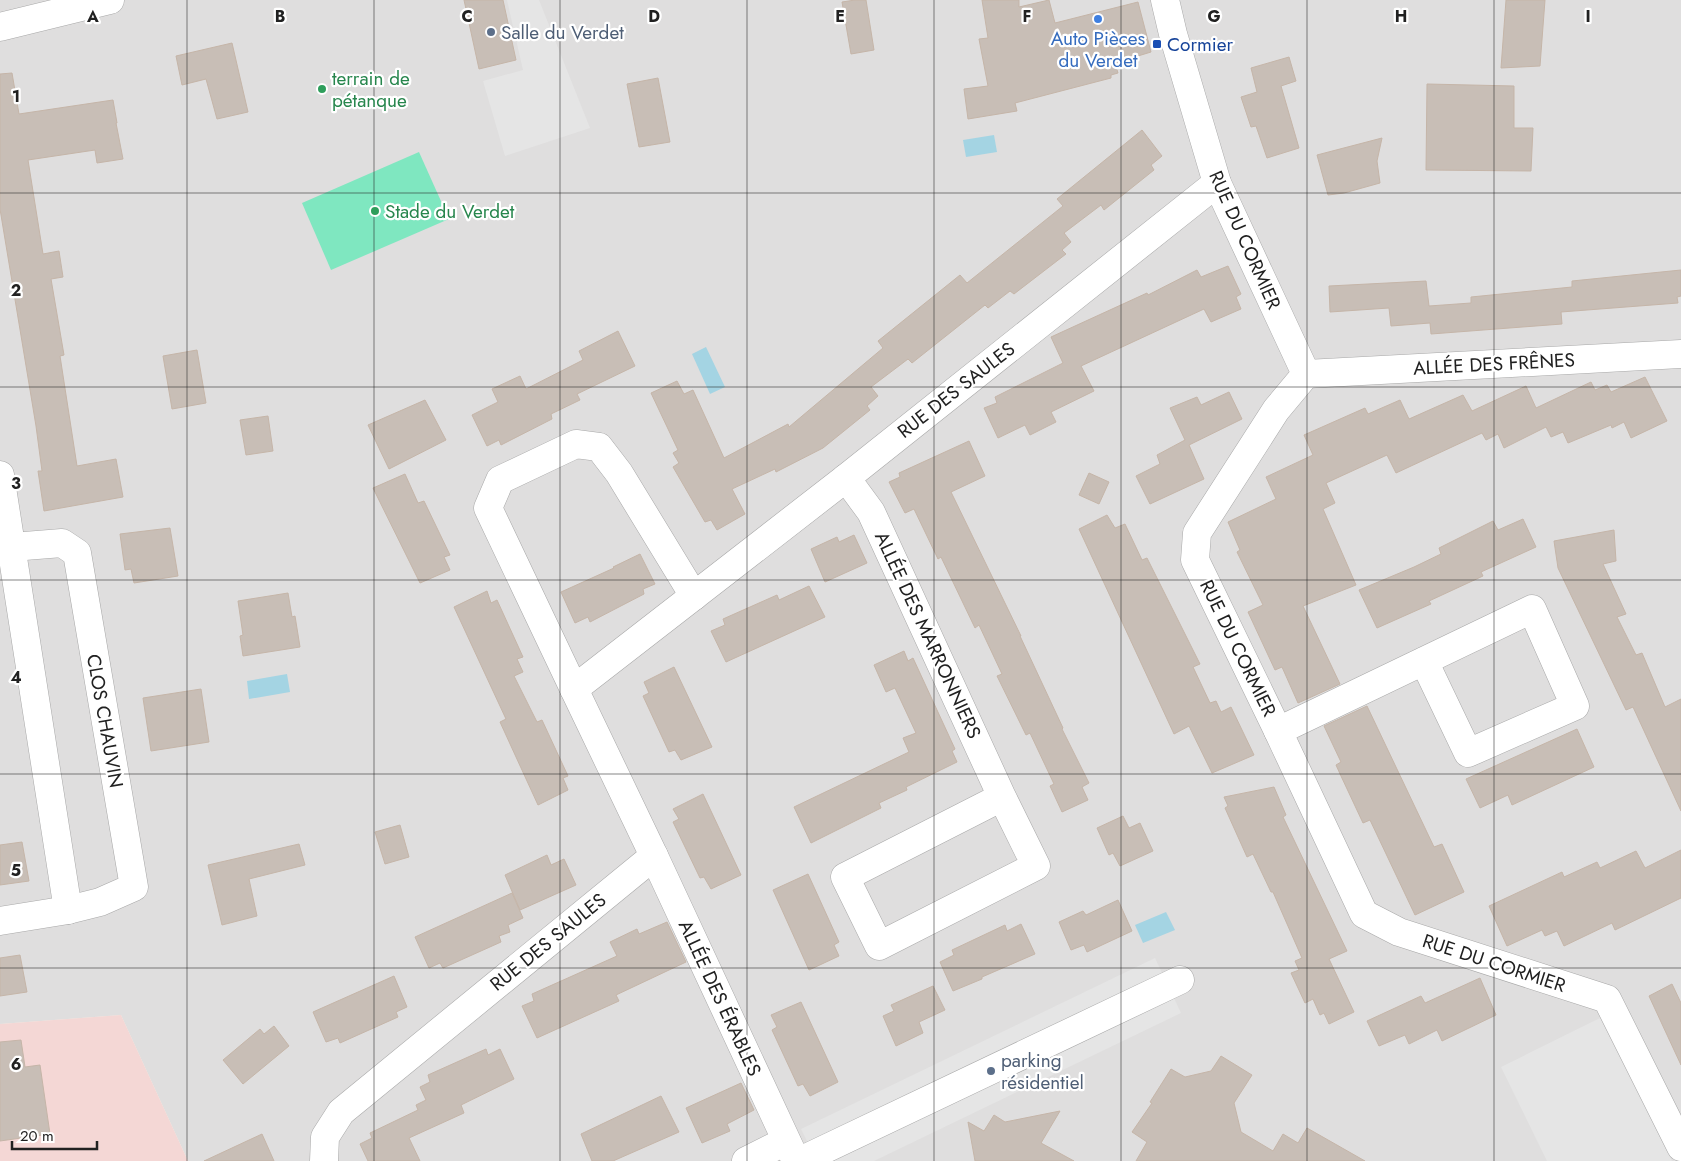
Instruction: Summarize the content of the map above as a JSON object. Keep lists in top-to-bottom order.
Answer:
{
  "streets": {
    "street": [
      "RUE DU CORMIER",
      "ALLÉE DES FRÊNES",
      "RUE DES SAULES",
      "ALLÉE DES MARRONNIERS",
      "CLOS CHAUVIN",
      "ALLÉE DES ÉRABLES"
    ]
  },
  "crossings": [
    ["RUE DU CORMIER", "ALLÉE DES FRÊNES"],
    ["RUE DU CORMIER", "RUE DES SAULES"],
    ["RUE DES SAULES", "ALLÉE DES MARRONNIERS"],
    ["RUE DES SAULES", "ALLÉE DES ÉRABLES"]
  ],
  "places": {
    "other": [
      "Auto Pièces du Verdet",
      "Salle du Verdet",
      "terrain de pétanque",
      "Stade du Verdet",
      "parking résidentiel"
    ],
    "transit": ["Cormier"]
  },
  "scale_bar": "20 m",
  "grid": {
    "columns": [
      "A",
      "B",
      "C",
      "D",
      "E",
      "F",
      "G",
      "H",
      "I"
    ],
    "rows": [
      "1",
      "2",
      "3",
      "4",
      "5",
      "6"
    ]
  }
}
